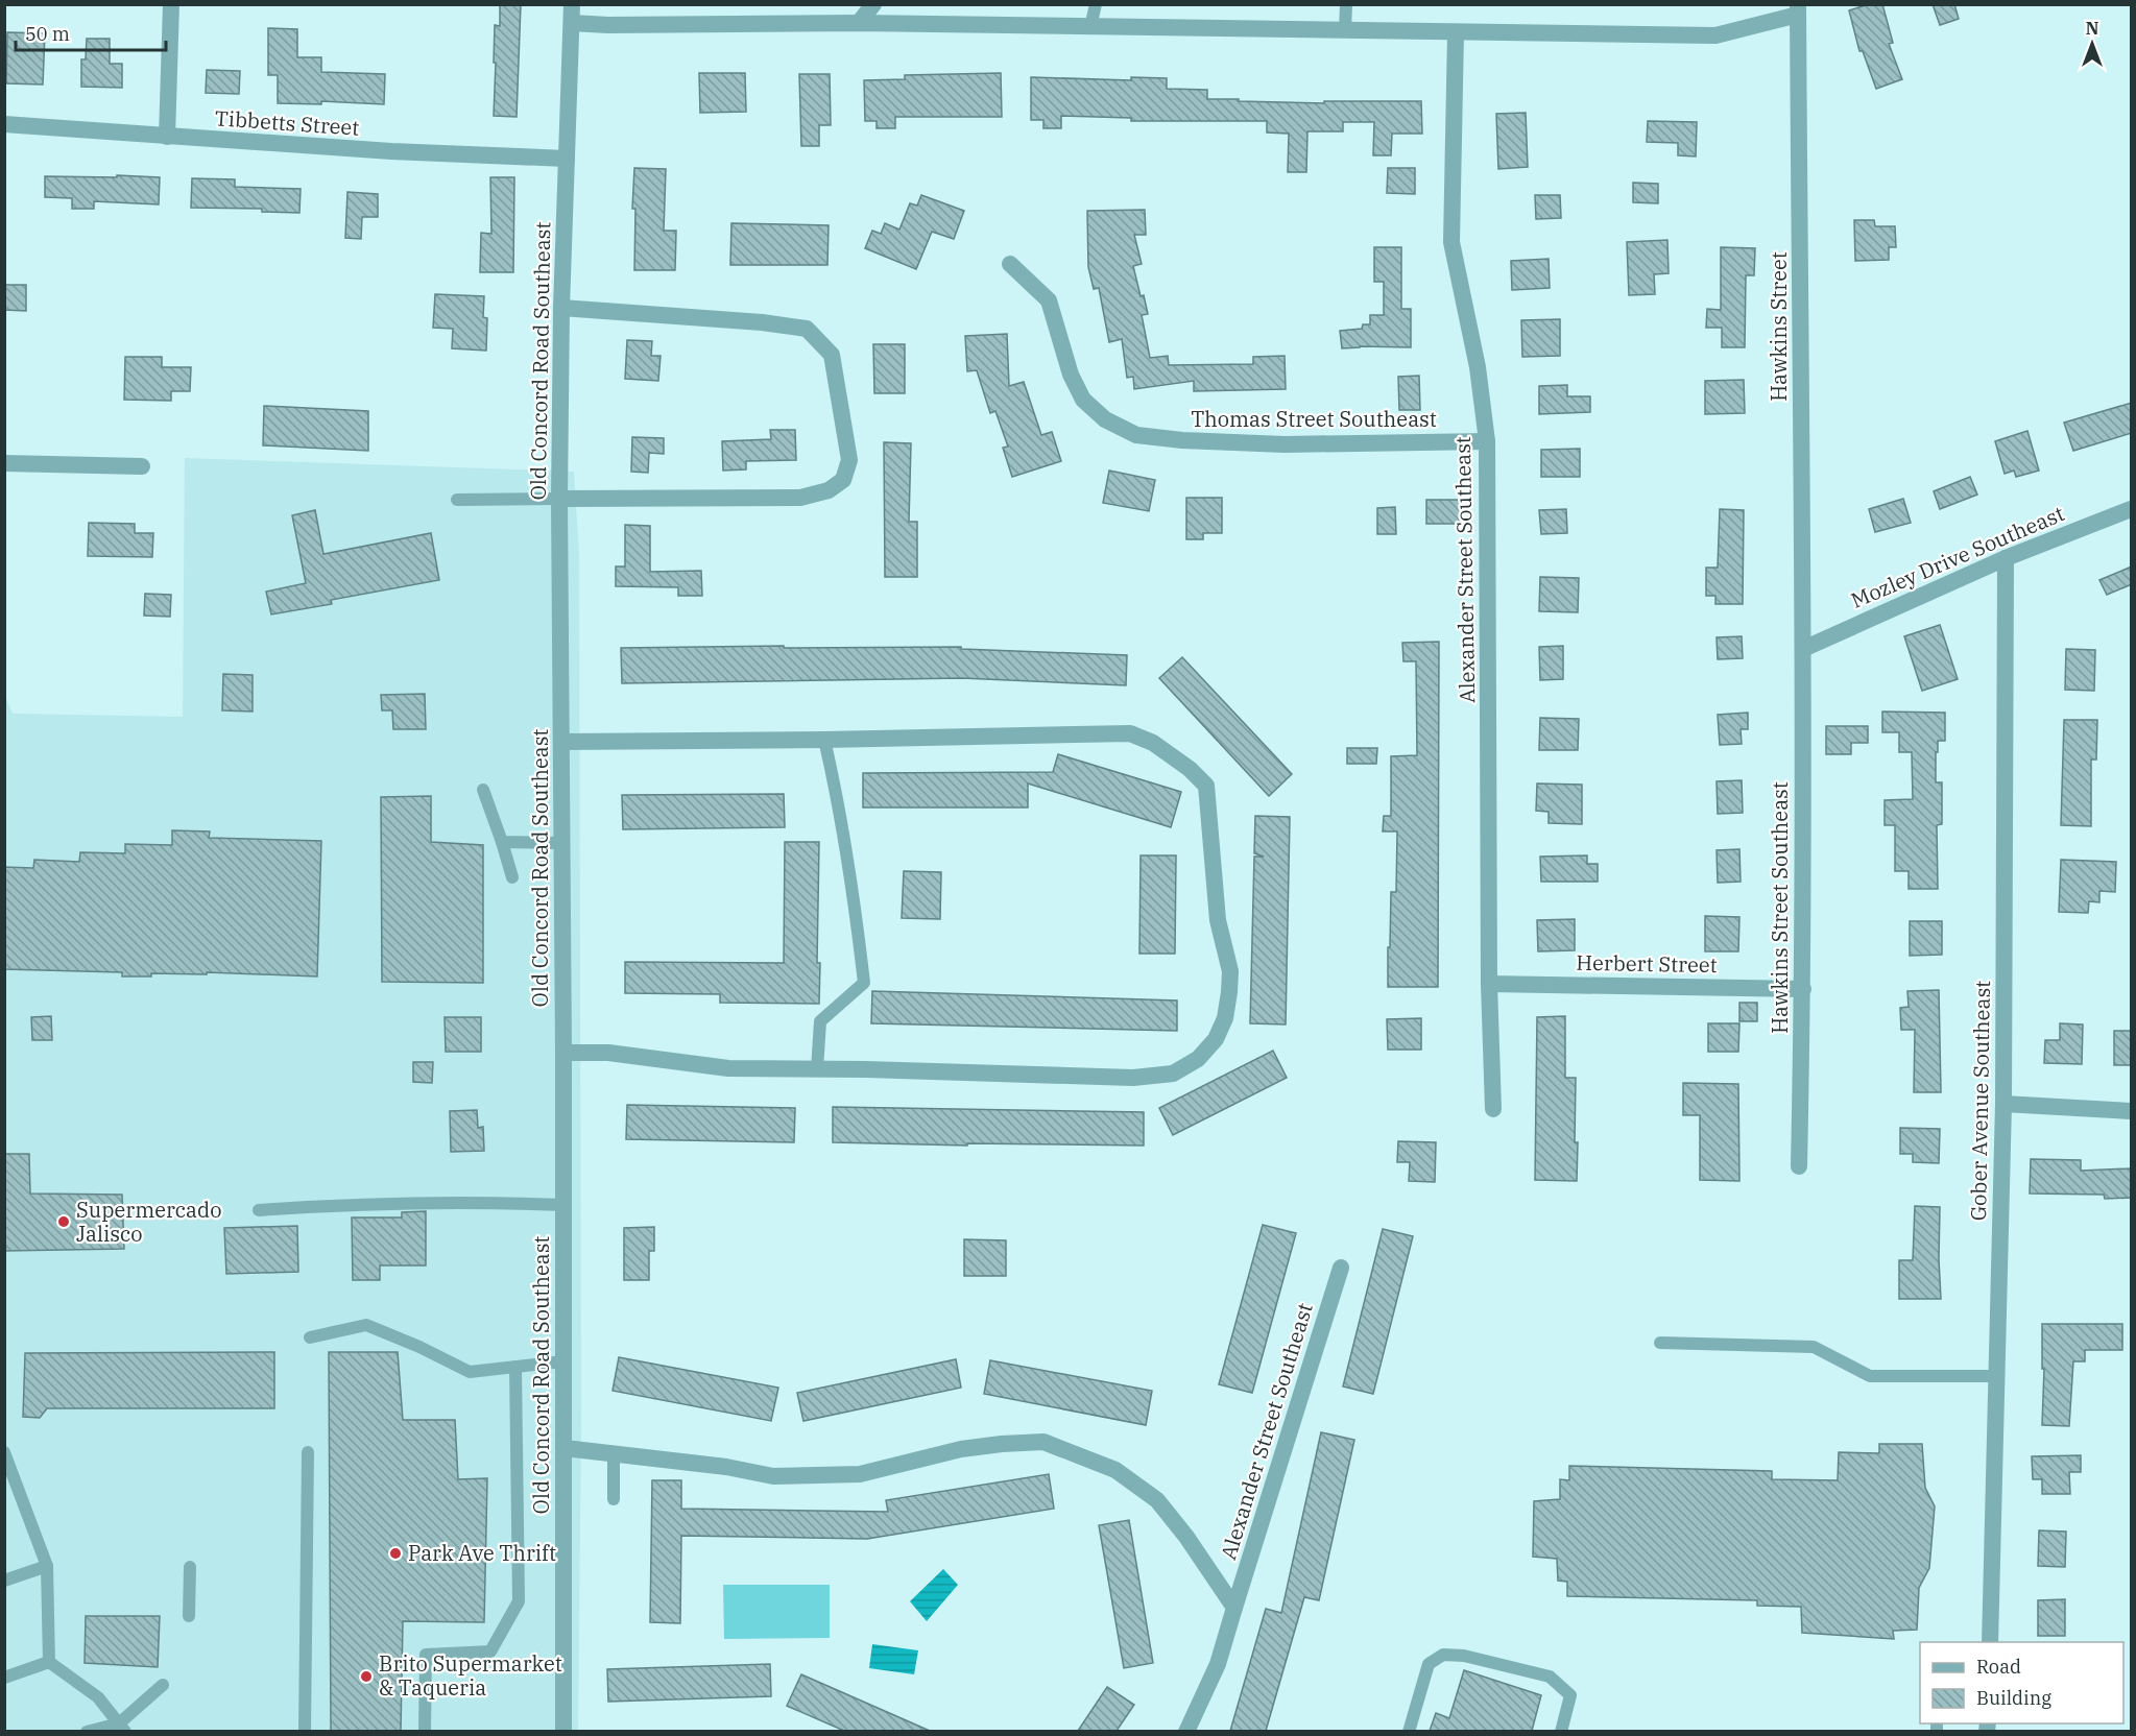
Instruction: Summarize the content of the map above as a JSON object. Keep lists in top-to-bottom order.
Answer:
{
  "streets": {
    "street": [
      "Tibbetts Street",
      "Hawkins Street",
      "Old Concord Road Southeast",
      "Thomas Street Southeast",
      "Mozley Drive Southeast",
      "Alexander Street Southeast",
      "Hawkins Street Southeast",
      "Herbert Street",
      "Gober Avenue Southeast"
    ]
  },
  "crossings": [
    ["Tibbetts Street", "Old Concord Road Southeast"],
    ["Hawkins Street", "Mozley Drive Southeast"],
    ["Hawkins Street", "Hawkins Street Southeast"],
    ["Thomas Street Southeast", "Alexander Street Southeast"],
    ["Mozley Drive Southeast", "Hawkins Street Southeast"],
    ["Mozley Drive Southeast", "Gober Avenue Southeast"],
    ["Alexander Street Southeast", "Herbert Street"],
    ["Hawkins Street Southeast", "Herbert Street"]
  ],
  "places": ["Supermercado Jalisco", "Park Ave Thrift", "Brito Supermarket & Taqueria"],
  "legend": ["Road", "Building"],
  "scale_bar": "50 m",
  "north": "top"
}
